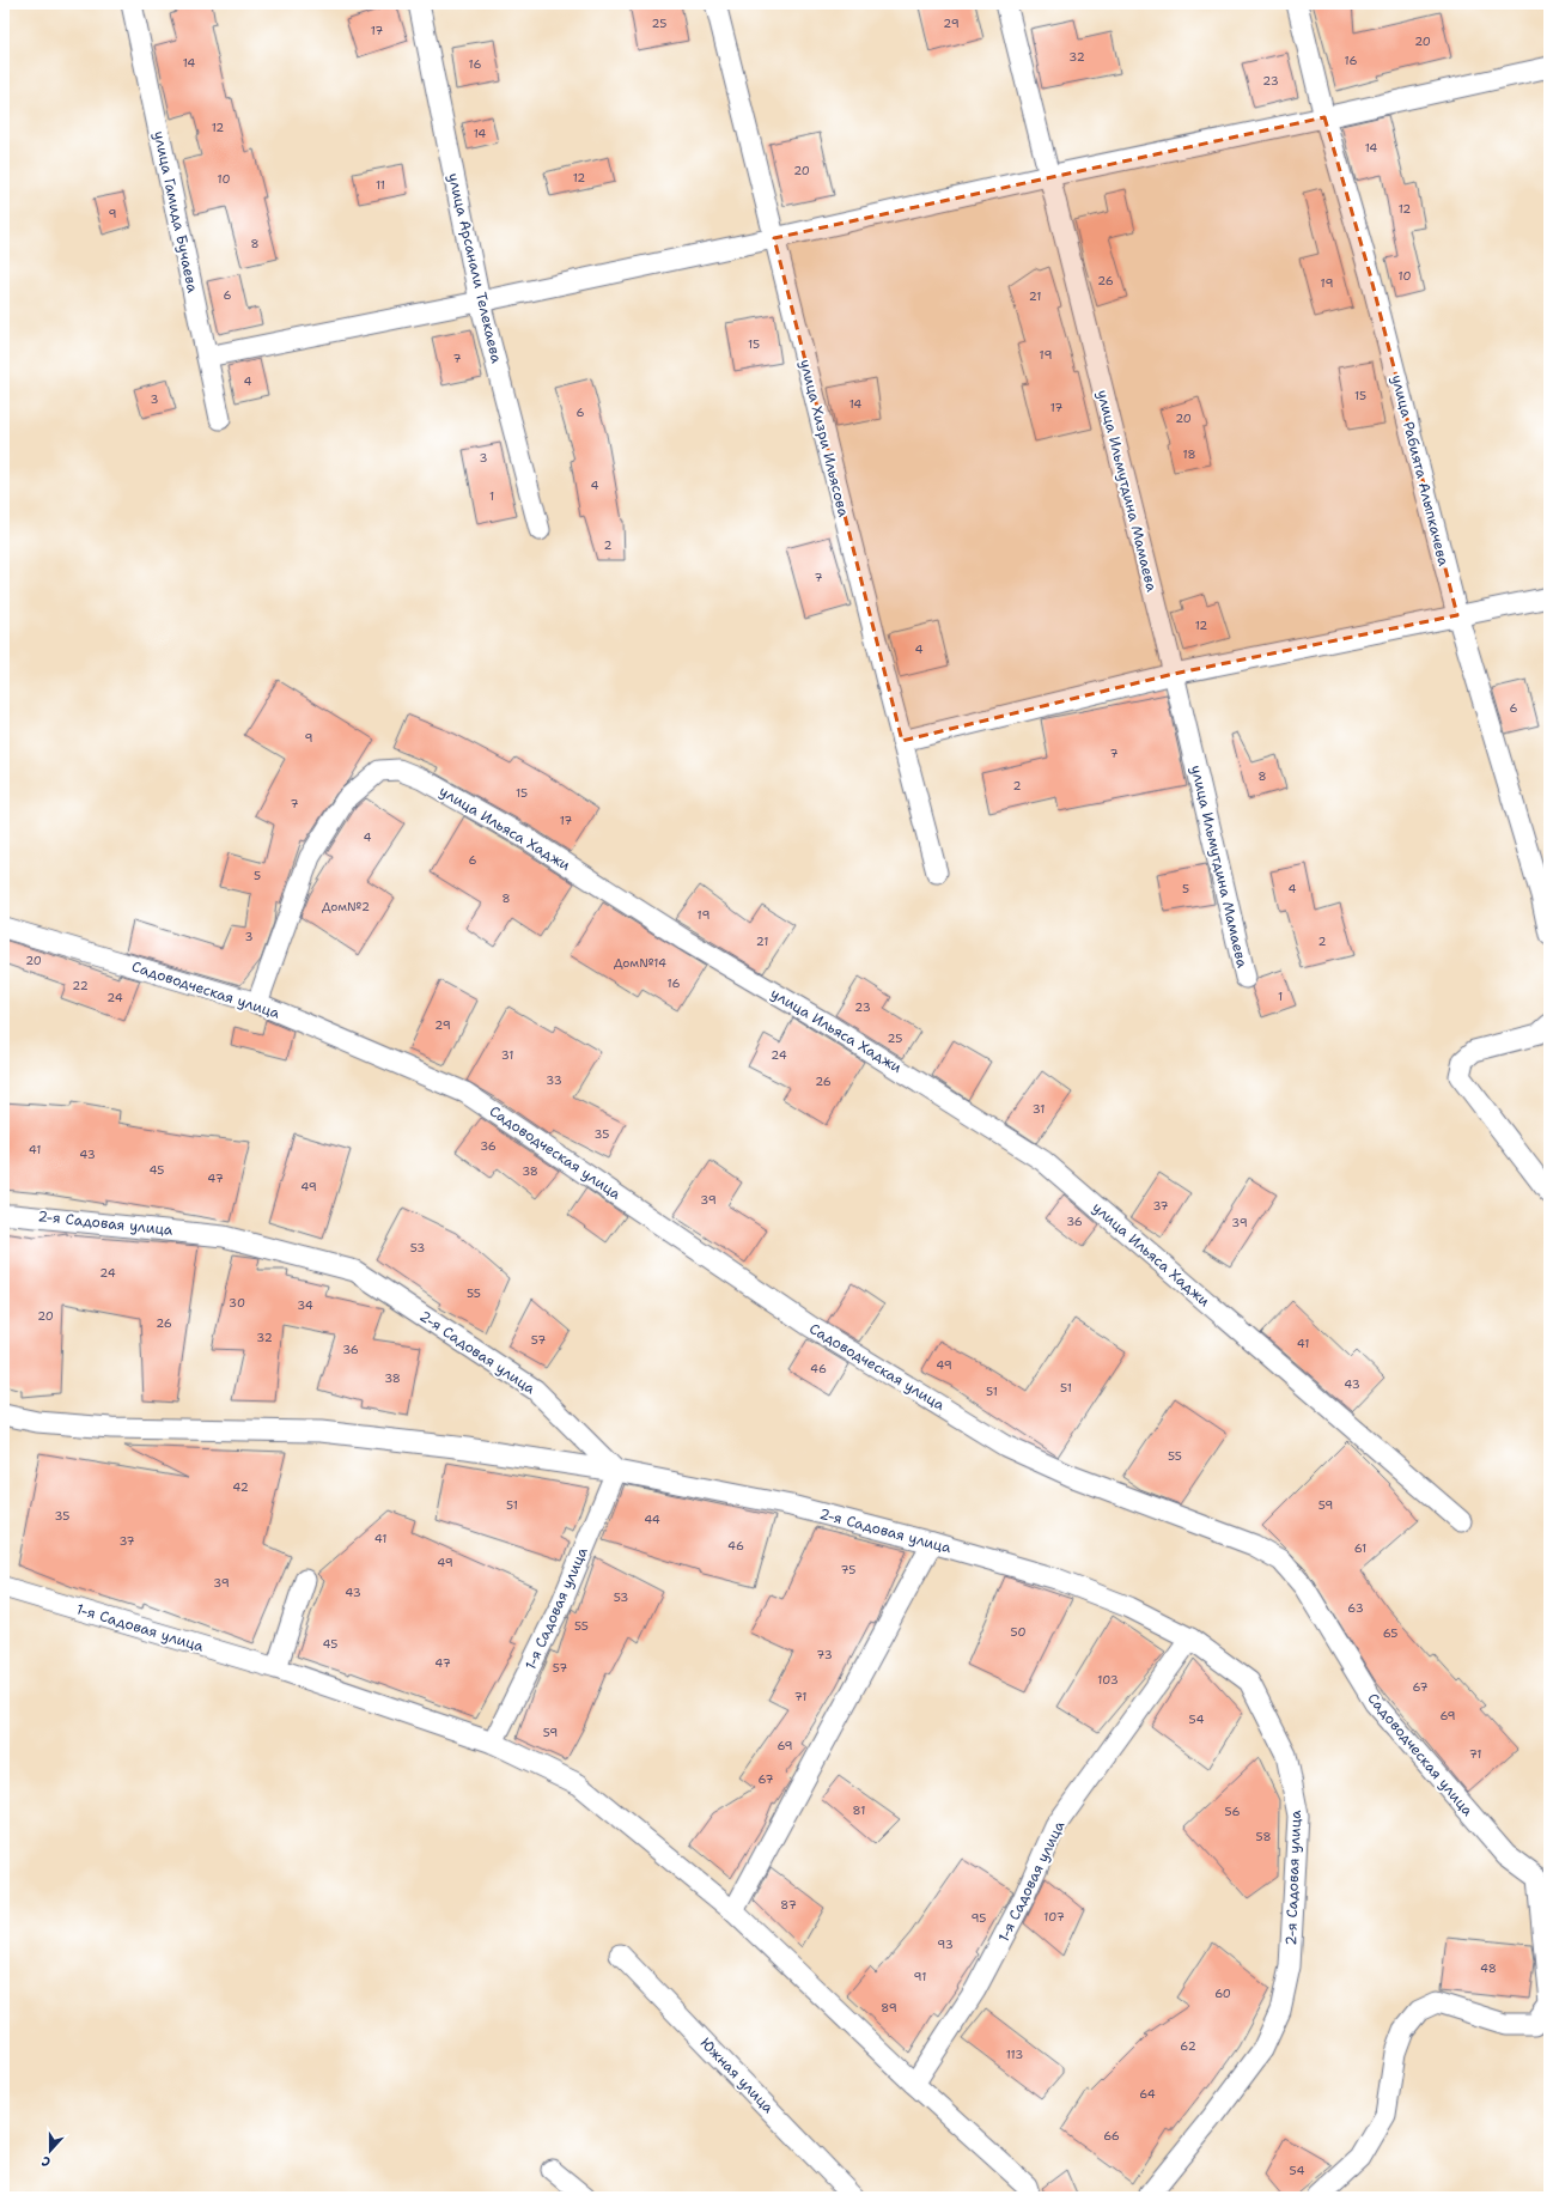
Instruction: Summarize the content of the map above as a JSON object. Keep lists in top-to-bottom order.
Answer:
{
  "streets": {
    "street": [
      "улица Гамида Бучаева",
      "улица Арсанали Телекаева",
      "улица Хизри Ильясова",
      "улица Рабията Алыпкачева",
      "улица Ильмутдина Мамаева",
      "улица Ильяса Хаджи",
      "Садоводческая улица",
      "2-я Садовая улица",
      "1-я Садовая улица",
      "Южная улица"
    ]
  },
  "crossings": [
    ["улица Ильяса Хаджи", "Садоводческая улица"],
    ["2-я Садовая улица", "1-я Садовая улица"]
  ],
  "house_numbers": [
    "25",
    "29",
    "17",
    "20",
    "32",
    "16",
    "14",
    "16",
    "23",
    "12",
    "14",
    "14",
    "20",
    "12",
    "10",
    "11",
    "12",
    "9",
    "8",
    "10",
    "26",
    "19",
    "6",
    "21",
    "15",
    "19",
    "7",
    "4",
    "15",
    "3",
    "14",
    "17",
    "6",
    "20",
    "18",
    "3",
    "4",
    "1",
    "2",
    "7",
    "12",
    "4",
    "6",
    "9",
    "7",
    "8",
    "2",
    "15",
    "7",
    "17",
    "4",
    "6",
    "5",
    "5",
    "4",
    "8",
    "Дом№2",
    "19",
    "3",
    "21",
    "2",
    "20",
    "Дом№14",
    "16",
    "22",
    "1",
    "24",
    "23",
    "29",
    "25",
    "31",
    "24",
    "33",
    "26",
    "31",
    "35",
    "36",
    "41",
    "43",
    "45",
    "38",
    "47",
    "49",
    "39",
    "37",
    "36",
    "39",
    "53",
    "24",
    "55",
    "30",
    "34",
    "20",
    "26",
    "32",
    "57",
    "41",
    "36",
    "49",
    "46",
    "38",
    "43",
    "51",
    "51",
    "55",
    "42",
    "51",
    "59",
    "35",
    "44",
    "41",
    "37",
    "46",
    "61",
    "49",
    "75",
    "39",
    "43",
    "53",
    "63",
    "55",
    "50",
    "65",
    "45",
    "73",
    "47",
    "57",
    "103",
    "67",
    "71",
    "69",
    "54",
    "59",
    "69",
    "71",
    "67",
    "81",
    "56",
    "58",
    "87",
    "107",
    "95",
    "93",
    "48",
    "91",
    "60",
    "89",
    "62",
    "113",
    "64",
    "66",
    "54"
  ],
  "north": "bottom"
}
